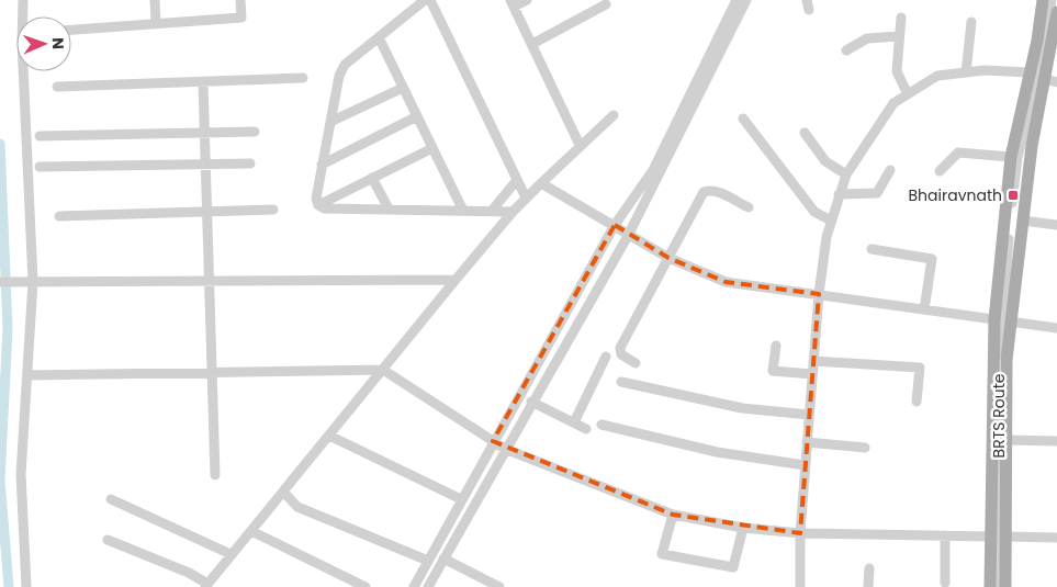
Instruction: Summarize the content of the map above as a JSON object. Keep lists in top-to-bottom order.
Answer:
{
  "streets": {
    "street": ["BRTS Route"]
  },
  "places": {
    "transit": ["Bhairavnath"]
  },
  "north": "right"
}
